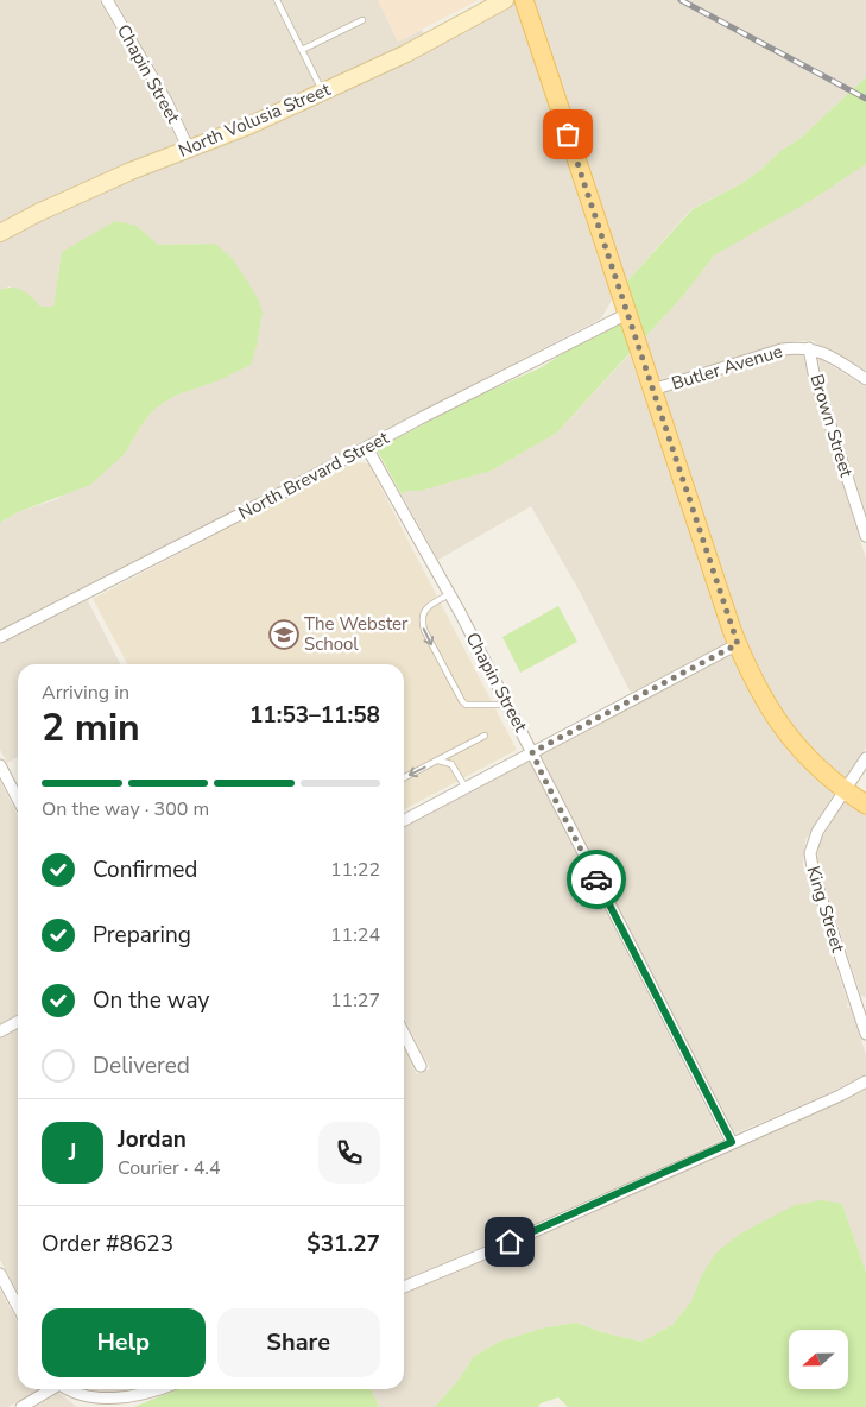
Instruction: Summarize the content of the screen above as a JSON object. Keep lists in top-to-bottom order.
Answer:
{
  "streets": {
    "main road": ["North Volusia Street"],
    "street": [
      "Chapin Street",
      "Butler Avenue",
      "Brown Street",
      "North Brevard Street",
      "King Street"
    ]
  },
  "crossings": [
    ["Chapin Street", "North Volusia Street"],
    ["Chapin Street", "North Brevard Street"],
    ["Butler Avenue", "Brown Street"]
  ],
  "places": {
    "school or university": ["The Webster School"]
  },
  "north": "left",
  "page": {
    "heading": ["2 min", "Arriving in", "11:53–11:58"],
    "panel": [
      "Jordan",
      "Courier · 4.4",
      "Order #8623",
      "$31.27"
    ],
    "bar": "On the way · 300 m",
    "list": [
      ["Confirmed", "11:22"],
      ["Preparing", "11:24"],
      ["On the way", "11:27"],
      "Delivered"
    ],
    "round": "J",
    "buttons": ["Help", "Share"]
  }
}
